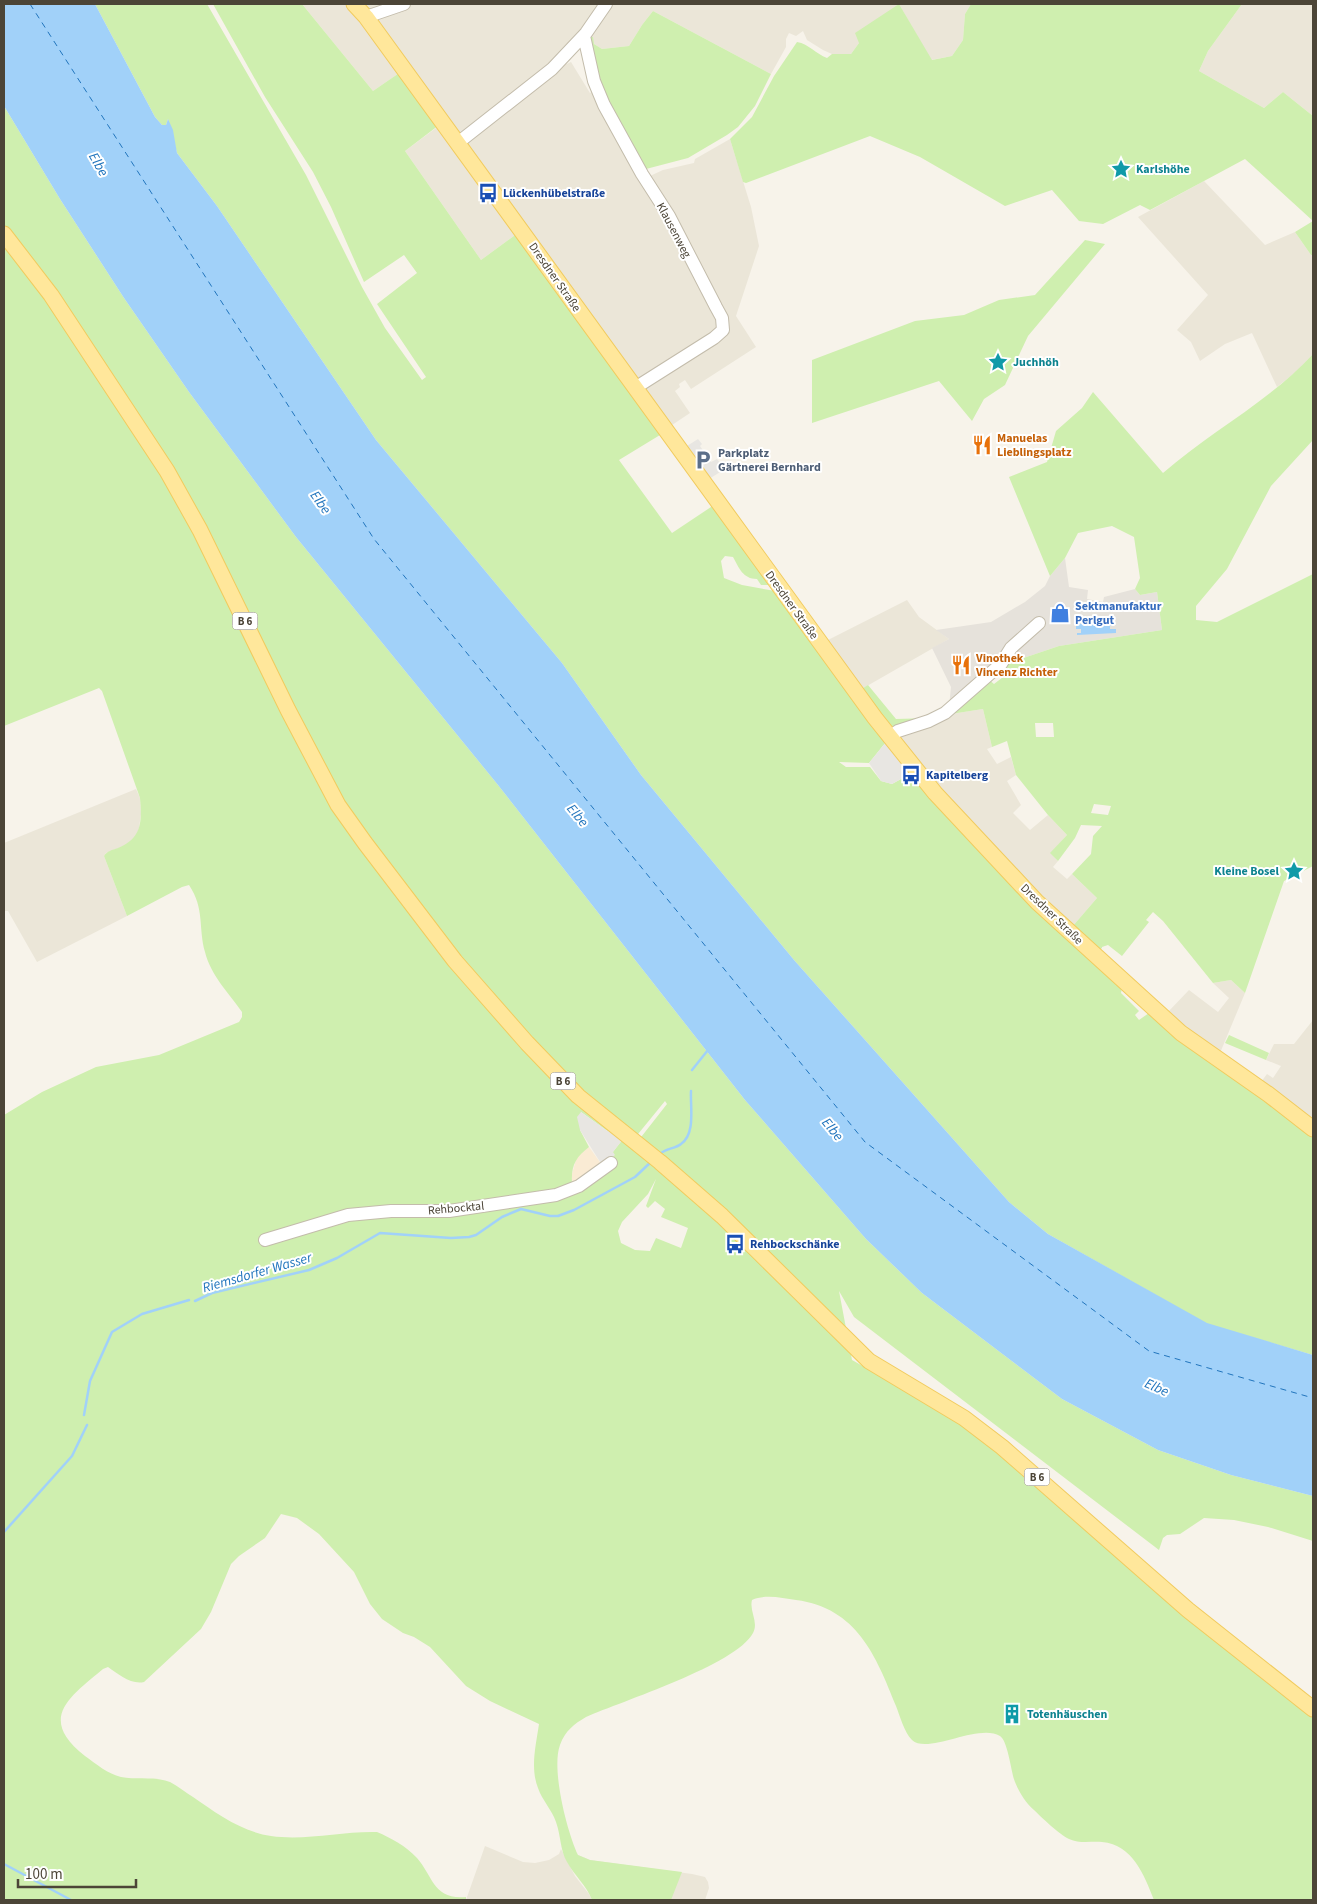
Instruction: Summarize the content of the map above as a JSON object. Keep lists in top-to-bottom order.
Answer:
{
  "streets": {
    "main road": ["Dresdner Straße", "B 6"],
    "street": ["Klausenweg", "Rehbocktal"]
  },
  "crossings": [
    ["Klausenweg", "Dresdner Straße"]
  ],
  "water": ["Elbe", "Riemsdorfer Wasser"],
  "places": {
    "place": ["Karlshöhe", "Juchhöh", "Kleine Bosel"],
    "bus stop": ["Lückenhübelstraße", "Kapitelberg", "Rehbockschänke"],
    "restaurant": ["Manuelas Lieblingsplatz", "Vinothek Vincenz Richter"],
    "parking": ["Parkplatz Gärtnerei Bernhard"],
    "shop": ["Sektmanufaktur Perlgut"],
    "building": ["Totenhäuschen"]
  },
  "scale_bar": "100 m"
}
